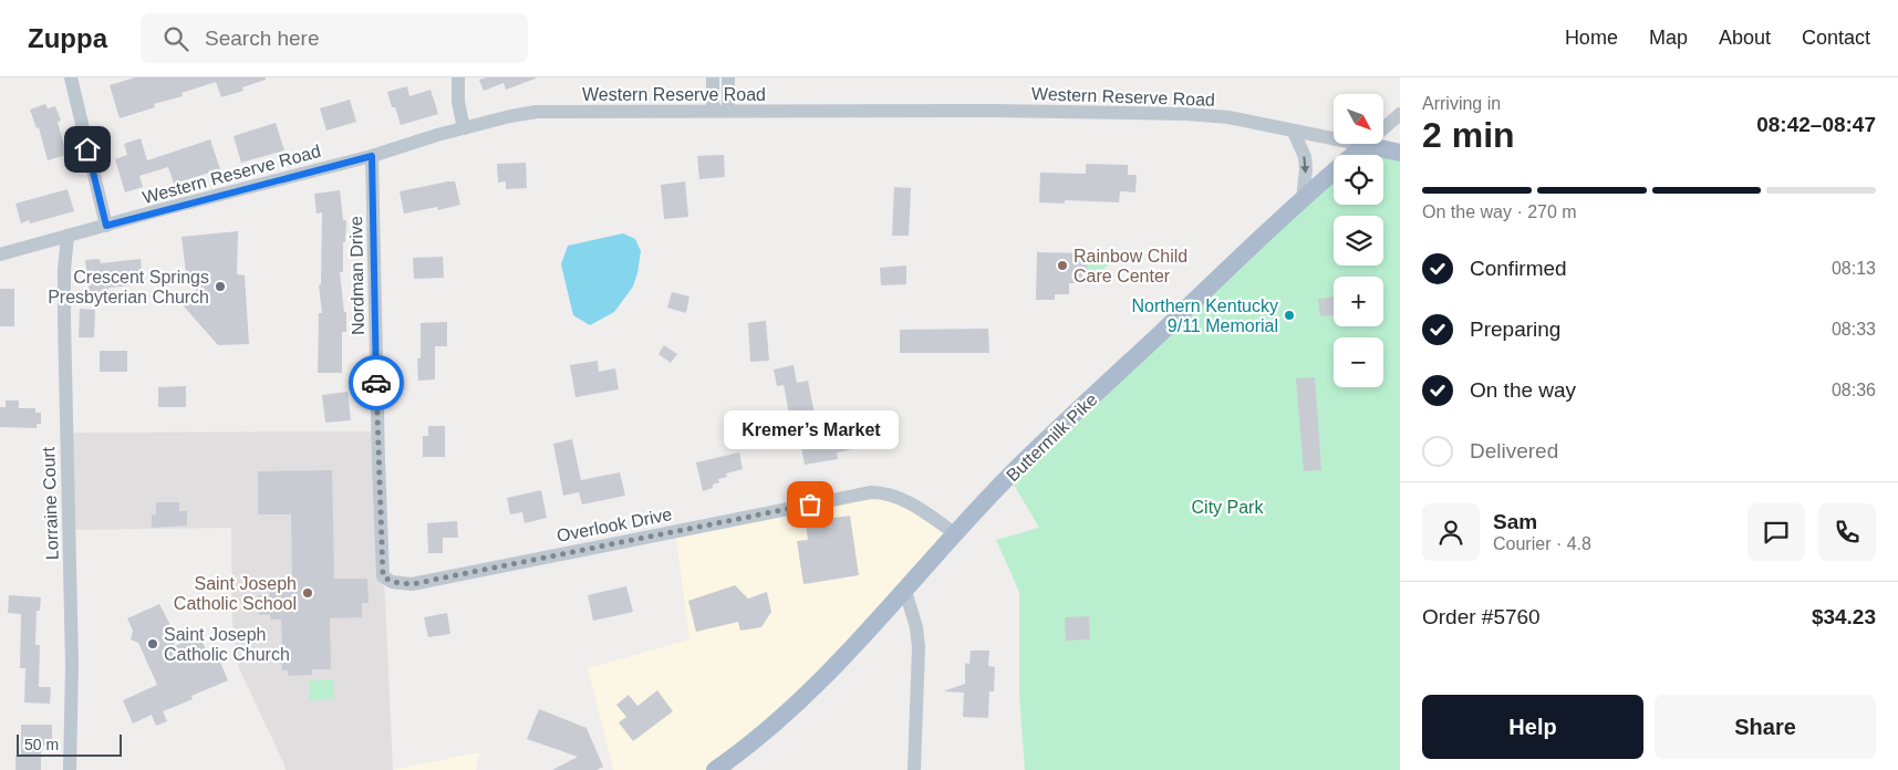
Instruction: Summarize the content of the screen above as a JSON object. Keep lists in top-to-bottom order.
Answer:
{
  "streets": {
    "main road": ["Buttermilk Pike"],
    "street": [
      "Western Reserve Road",
      "Nordman Drive",
      "Lorraine Court",
      "Overlook Drive"
    ]
  },
  "crossings": [
    ["Western Reserve Road", "Nordman Drive"],
    ["Western Reserve Road", "Buttermilk Pike"],
    ["Western Reserve Road", "Lorraine Court"],
    ["Nordman Drive", "Overlook Drive"],
    ["Buttermilk Pike", "Overlook Drive"]
  ],
  "parks": ["City Park"],
  "places": [
    "Rainbow Child Care Center",
    "Crescent Springs Presbyterian Church",
    "Northern Kentucky 9/11 Memorial",
    "Kremer’s Market",
    "Saint Joseph Catholic School",
    "Saint Joseph Catholic Church"
  ],
  "scale_bar": "50 m",
  "north": "bottom right",
  "page": {
    "header": "Zuppa",
    "search": "Search here",
    "nav": [
      "Home",
      "Map",
      "About",
      "Contact"
    ],
    "heading": ["2 min", "Arriving in", "08:42–08:47"],
    "panel": [
      "Sam",
      "Courier · 4.8",
      "Order #5760",
      "$34.23"
    ],
    "map_buttons": ["+", "−"],
    "bar": "On the way · 270 m",
    "list": [
      ["Confirmed", "08:13"],
      ["Preparing", "08:33"],
      ["On the way", "08:36"],
      "Delivered"
    ],
    "bubble": "Kremer’s Market",
    "buttons": ["Help", "Share"],
    "scale": "50 m"
  }
}
